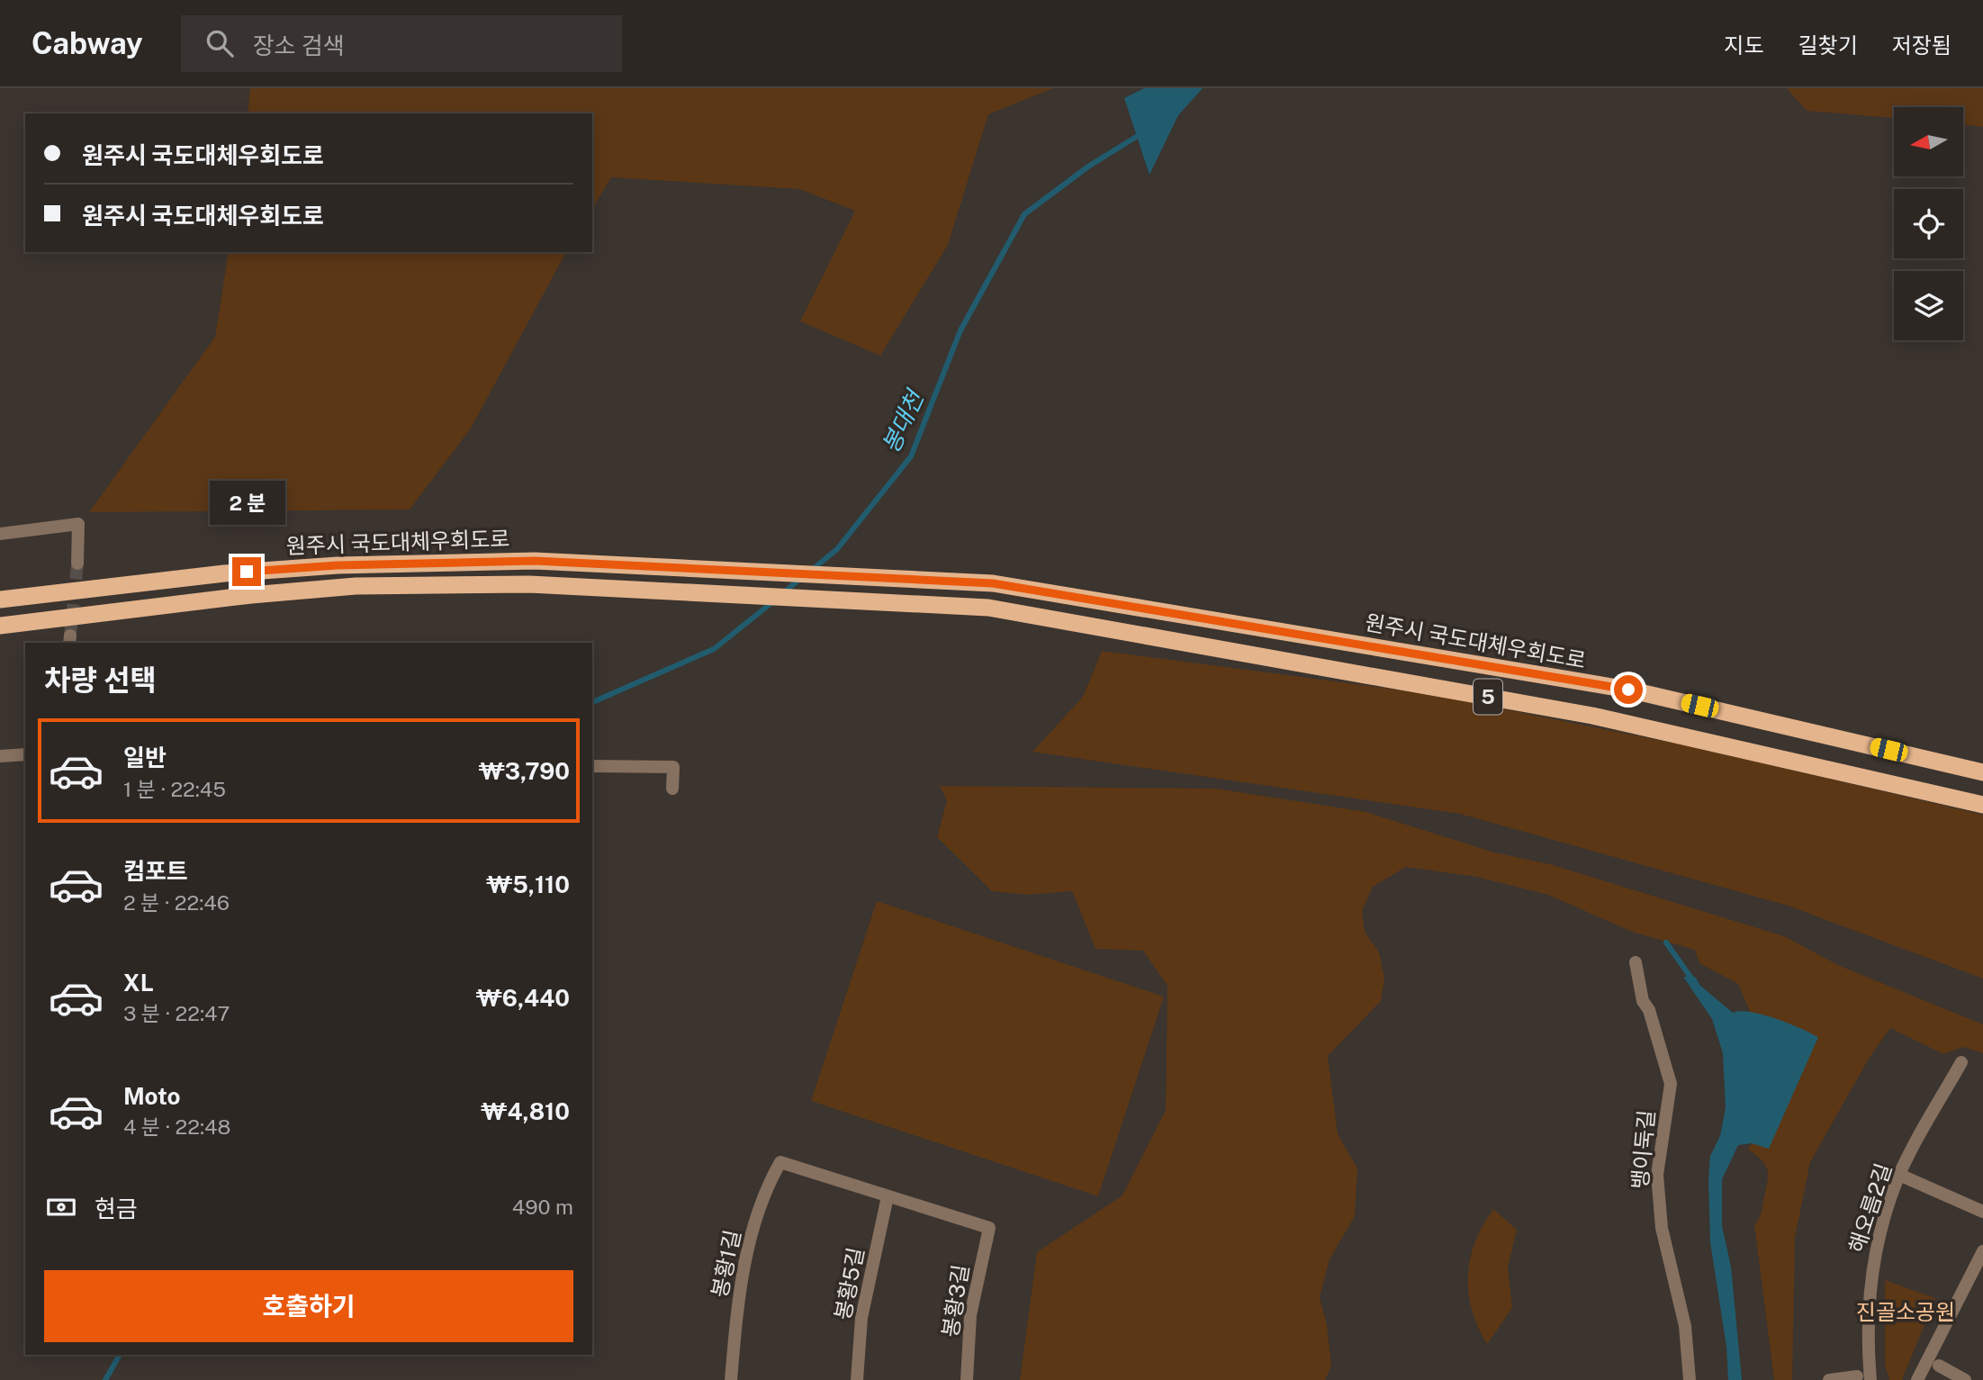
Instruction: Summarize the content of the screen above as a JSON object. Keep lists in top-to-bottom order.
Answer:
{
  "streets": {
    "highway": ["원주시 국도대체우회도로", "5"],
    "street": [
      "뱅이둑길",
      "해오름2길",
      "봉황1길",
      "봉황5길",
      "봉황3길"
    ]
  },
  "crossings": [
    ["봉황1길", "봉황5길"],
    ["봉황1길", "봉황3길"],
    ["봉황5길", "봉황3길"]
  ],
  "water": ["봉대천"],
  "parks": ["진골소공원"],
  "north": "left",
  "page": {
    "header": "Cabway",
    "search": "장소 검색",
    "nav": ["지도", "길찾기", "저장됨"],
    "banner": ["원주시 국도대체우회도로", "원주시 국도대체우회도로"],
    "bubble": "2 분",
    "heading": "차량 선택",
    "list": [
      {
        "name": "일반",
        "note": "1 분 · 22:45",
        "value": "₩3,790"
      },
      {
        "name": "컴포트",
        "note": "2 분 · 22:46",
        "value": "₩5,110"
      },
      {
        "name": "XL",
        "note": "3 분 · 22:47",
        "value": "₩6,440"
      },
      {
        "name": "Moto",
        "note": "4 분 · 22:48",
        "value": "₩4,810"
      }
    ],
    "pay": ["현금", "490 m"],
    "buttons": "호출하기"
  }
}
